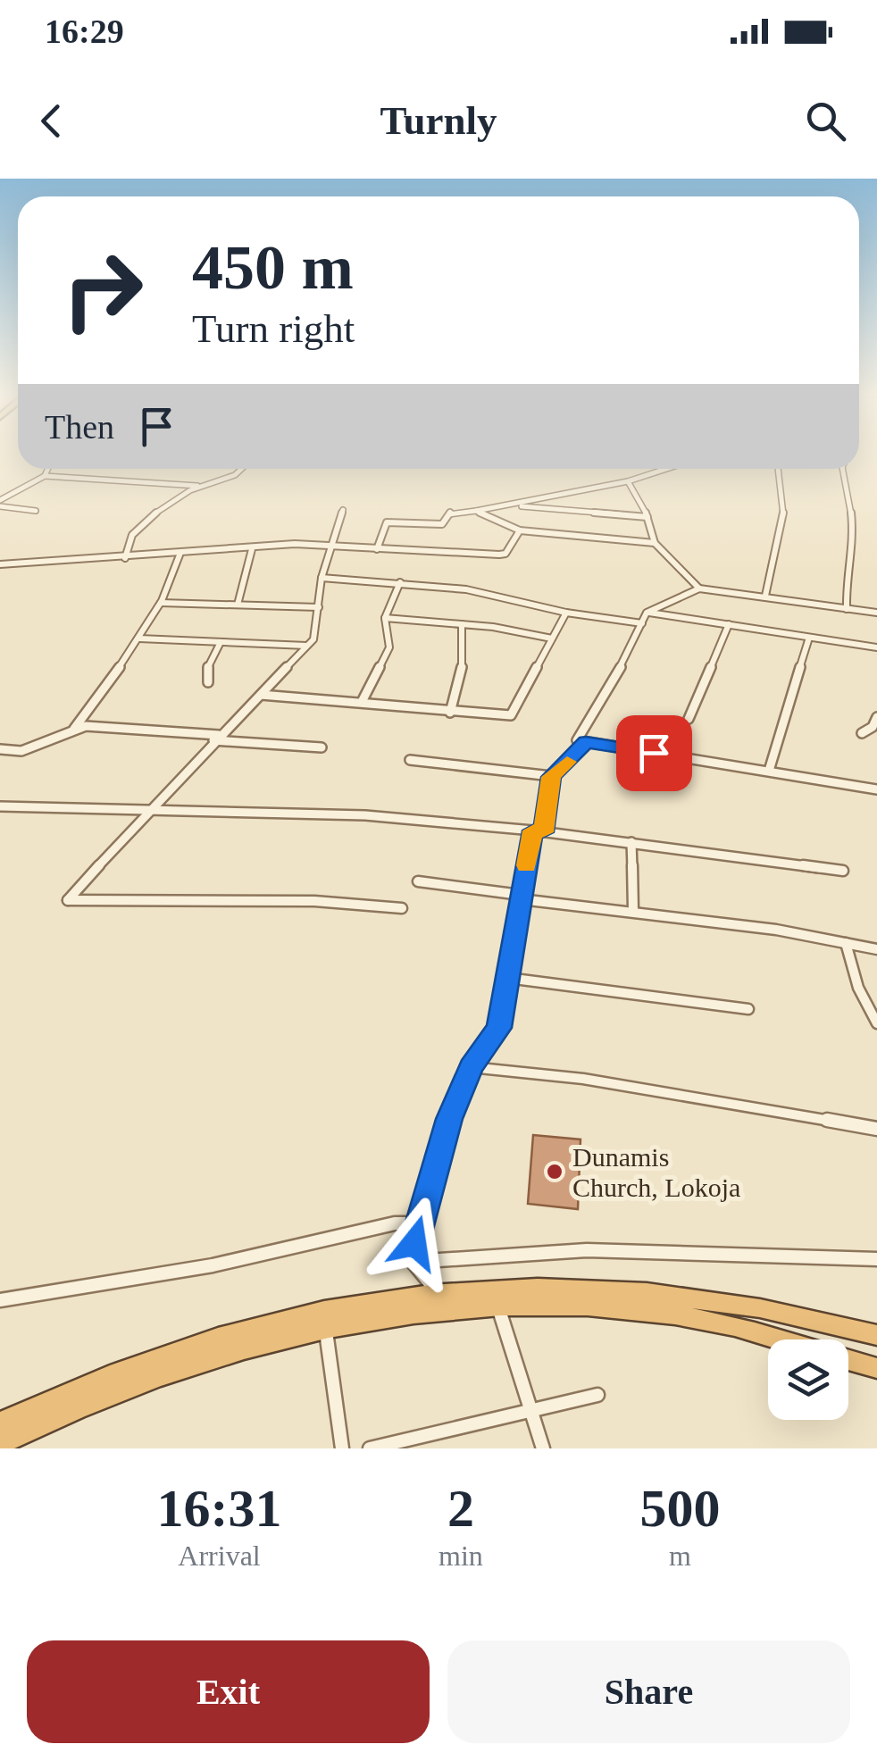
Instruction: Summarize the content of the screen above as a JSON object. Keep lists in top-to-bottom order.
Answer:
{
  "places": ["Dunamis Church, Lokoja"],
  "page": {
    "status": "16:29",
    "header": "Turnly",
    "turn": ["450 m", "Turn right"],
    "then": "Then",
    "eta": [
      "16:31",
      "Arrival",
      "2",
      "min",
      "500",
      "m"
    ],
    "buttons": ["Exit", "Share"]
  }
}
